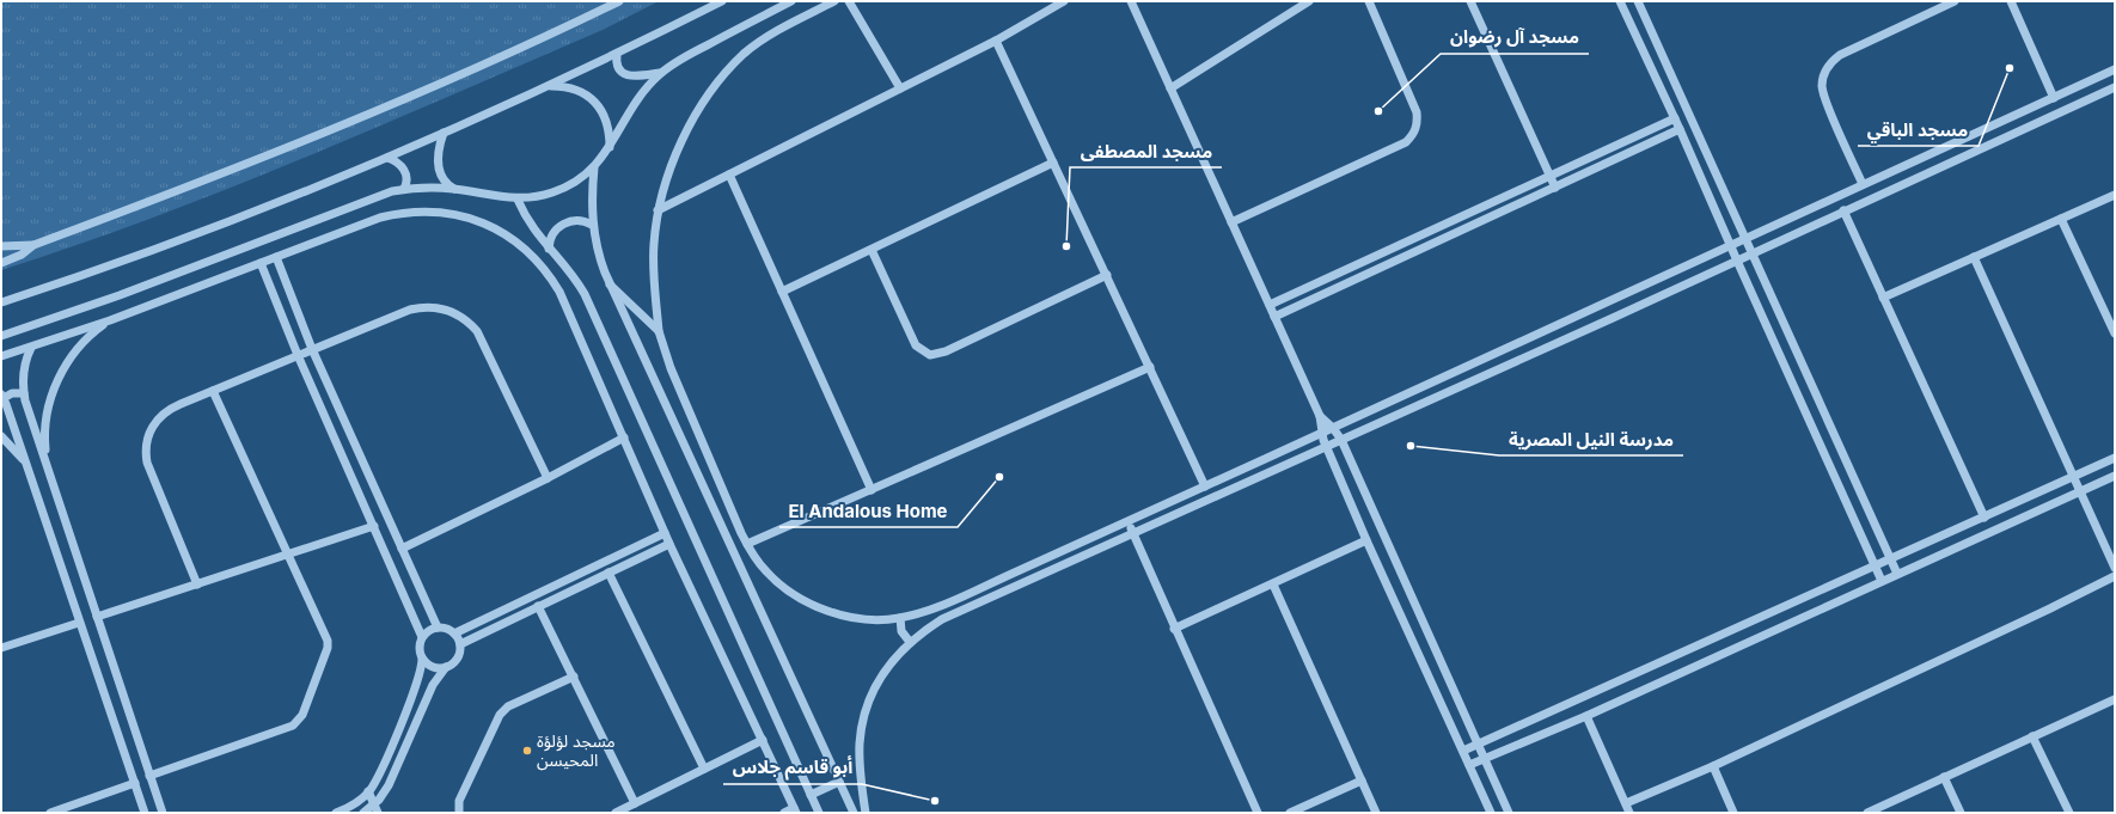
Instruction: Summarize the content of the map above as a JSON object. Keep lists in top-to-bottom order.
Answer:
{
  "places": [
    "مسجد الباقي",
    "مسجد آل رضوان",
    "مسجد المصطفى",
    "مدرسة النيل المصرية",
    "El Andalous Home",
    "مسجد لؤلؤة المحيسن",
    "أبو قاسم جلاس"
  ]
}
